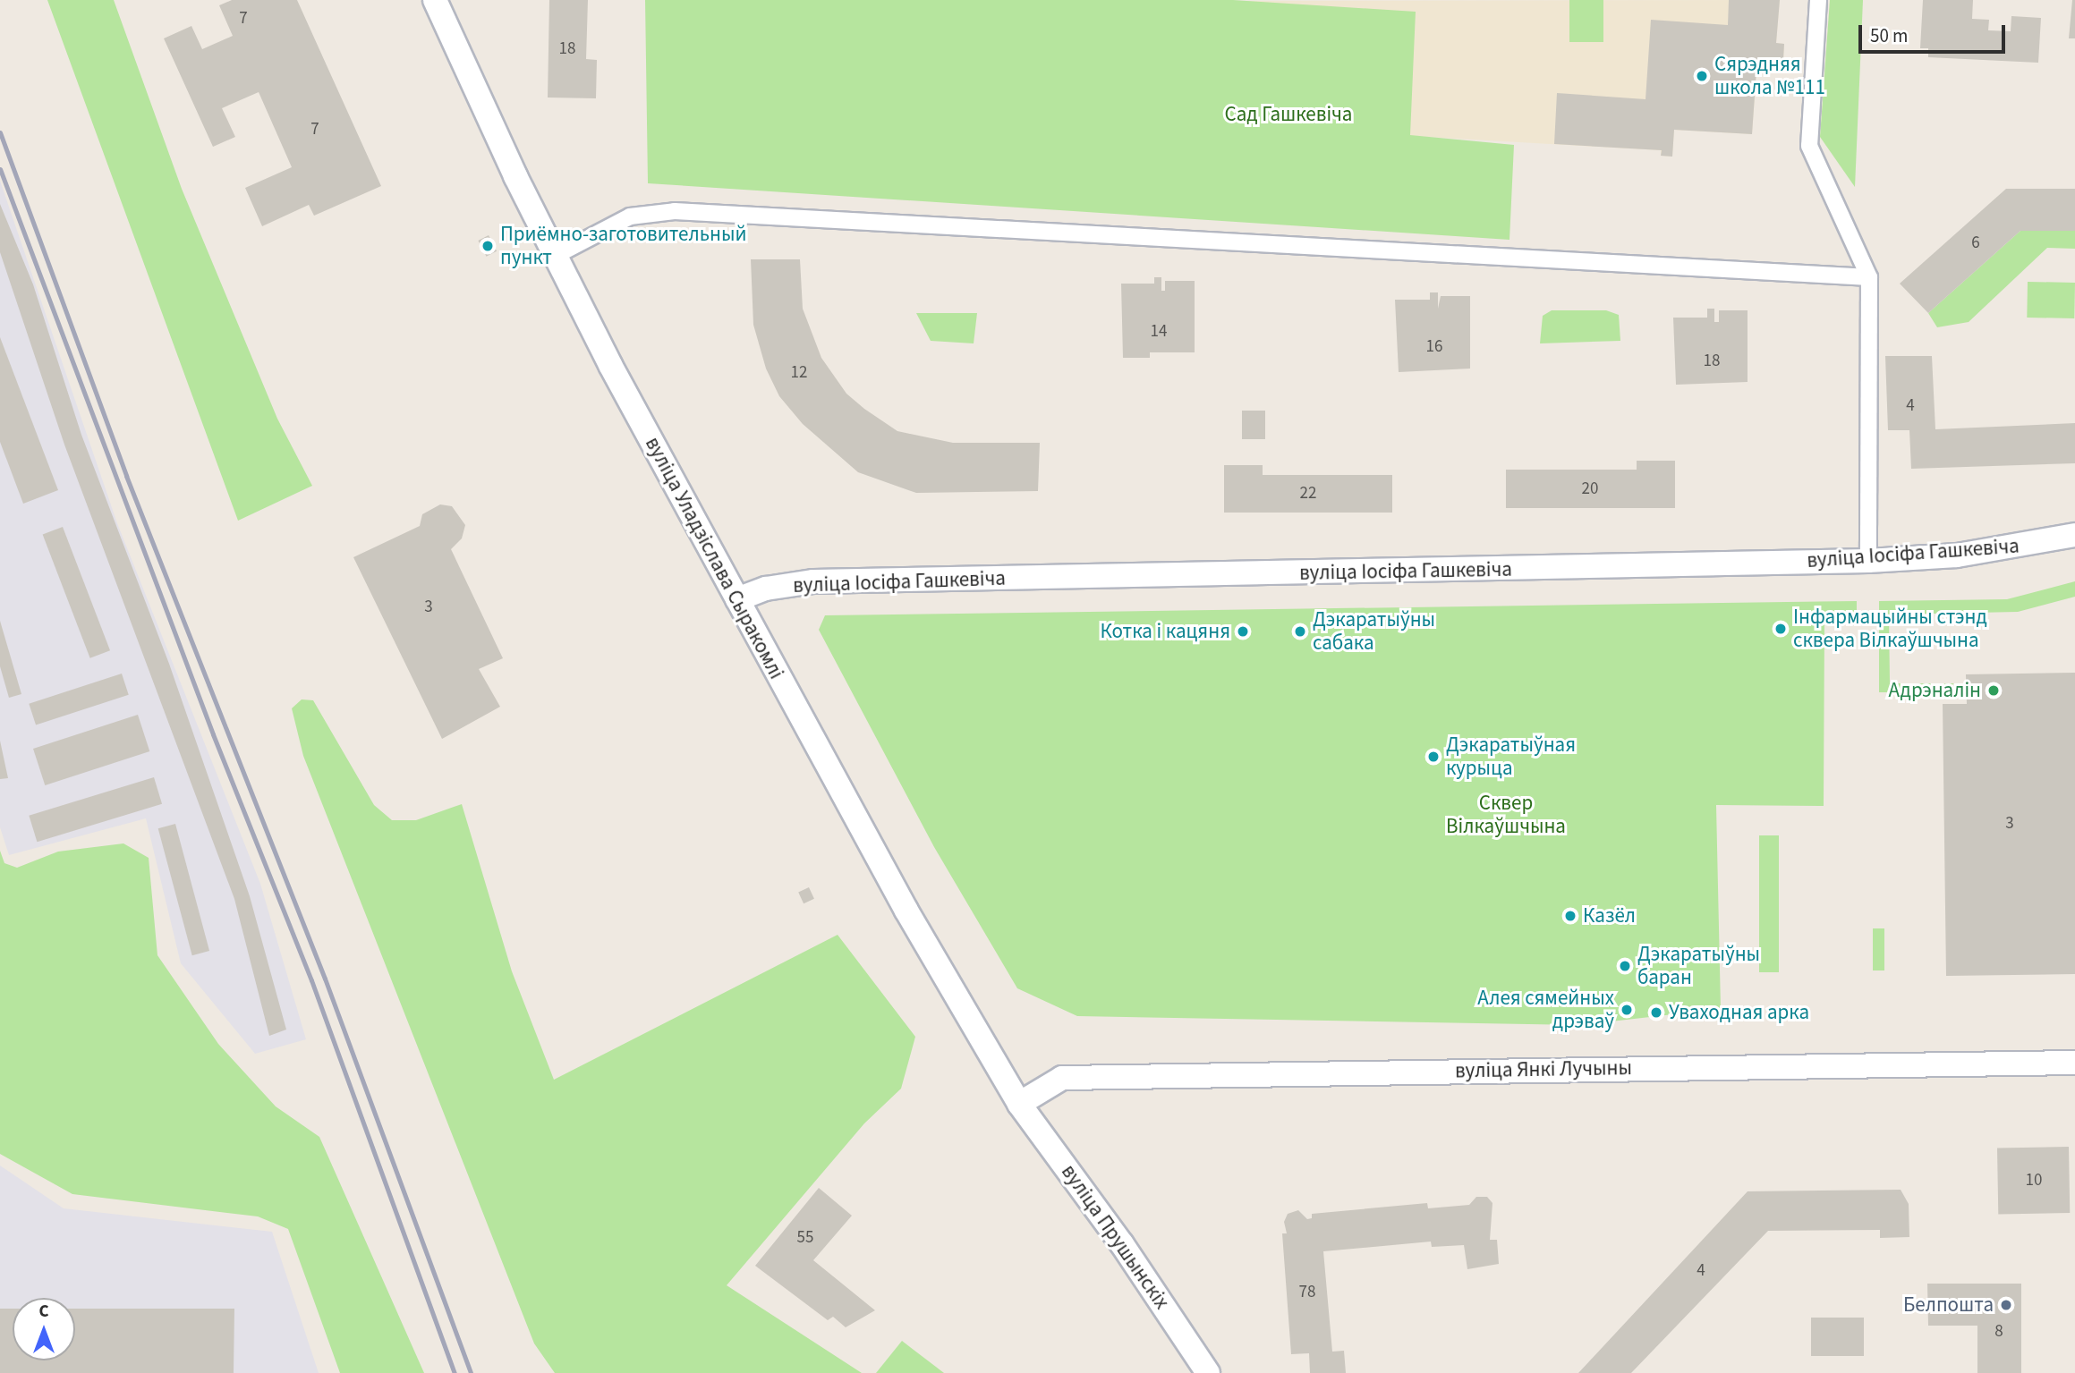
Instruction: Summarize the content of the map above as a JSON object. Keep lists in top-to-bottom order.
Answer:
{
  "streets": {
    "street": [
      "вуліца Іосіфа Гашкевіча",
      "вуліца Уладзіслава Сыракомлі",
      "вуліца Янкі Лучыны",
      "вуліца Прушынскіх"
    ]
  },
  "crossings": [
    ["вуліца Іосіфа Гашкевіча", "вуліца Уладзіслава Сыракомлі"],
    ["вуліца Уладзіслава Сыракомлі", "вуліца Янкі Лучыны"],
    ["вуліца Уладзіслава Сыракомлі", "вуліца Прушынскіх"],
    ["вуліца Янкі Лучыны", "вуліца Прушынскіх"]
  ],
  "parks": ["Сад Гашкевіча", "Сквер Вілкаўшчына"],
  "places": [
    "Сярэдняя школа №111",
    "Приёмно-заготовительный пункт",
    "Інфармацыйны стэнд сквера Вілкаўшчына",
    "Котка і кацяня",
    "Дэкаратыўны сабака",
    "Адрэналін",
    "Дэкаратыўная курыца",
    "Казёл",
    "Дэкаратыўны баран",
    "Алея сямейных дрэваў",
    "Уваходная арка",
    "Белпошта"
  ],
  "house_numbers": [
    "7",
    "18",
    "7",
    "6",
    "14",
    "16",
    "18",
    "12",
    "4",
    "20",
    "22",
    "3",
    "3",
    "10",
    "55",
    "4",
    "78",
    "8"
  ],
  "scale_bar": "50 m",
  "north": "top"
}
